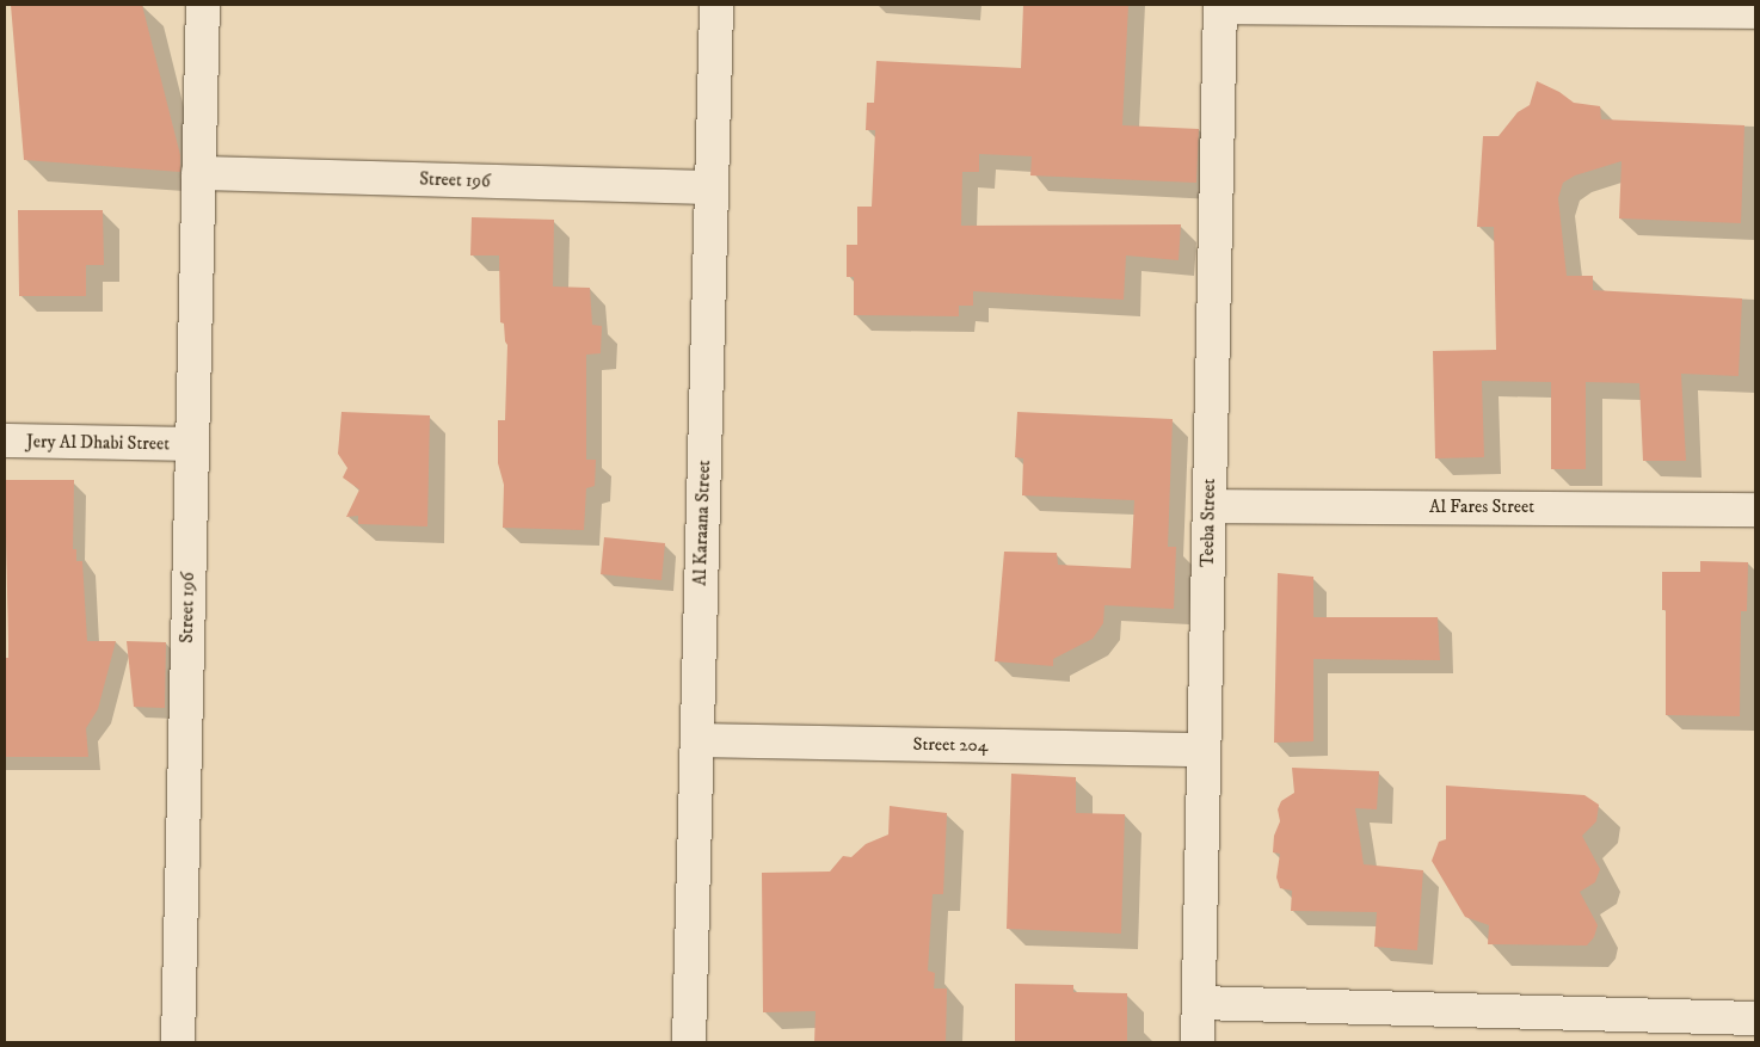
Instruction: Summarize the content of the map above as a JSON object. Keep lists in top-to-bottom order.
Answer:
{
  "streets": {
    "street": [
      "Street 196",
      "Jery Al Dhabi Street",
      "Al Fares Street",
      "Al Karaana Street",
      "Teeba Street",
      "Street 204"
    ]
  },
  "crossings": [
    ["Street 196", "Jery Al Dhabi Street"],
    ["Street 196", "Al Karaana Street"],
    ["Al Fares Street", "Teeba Street"],
    ["Al Karaana Street", "Street 204"],
    ["Teeba Street", "Street 204"]
  ]
}
